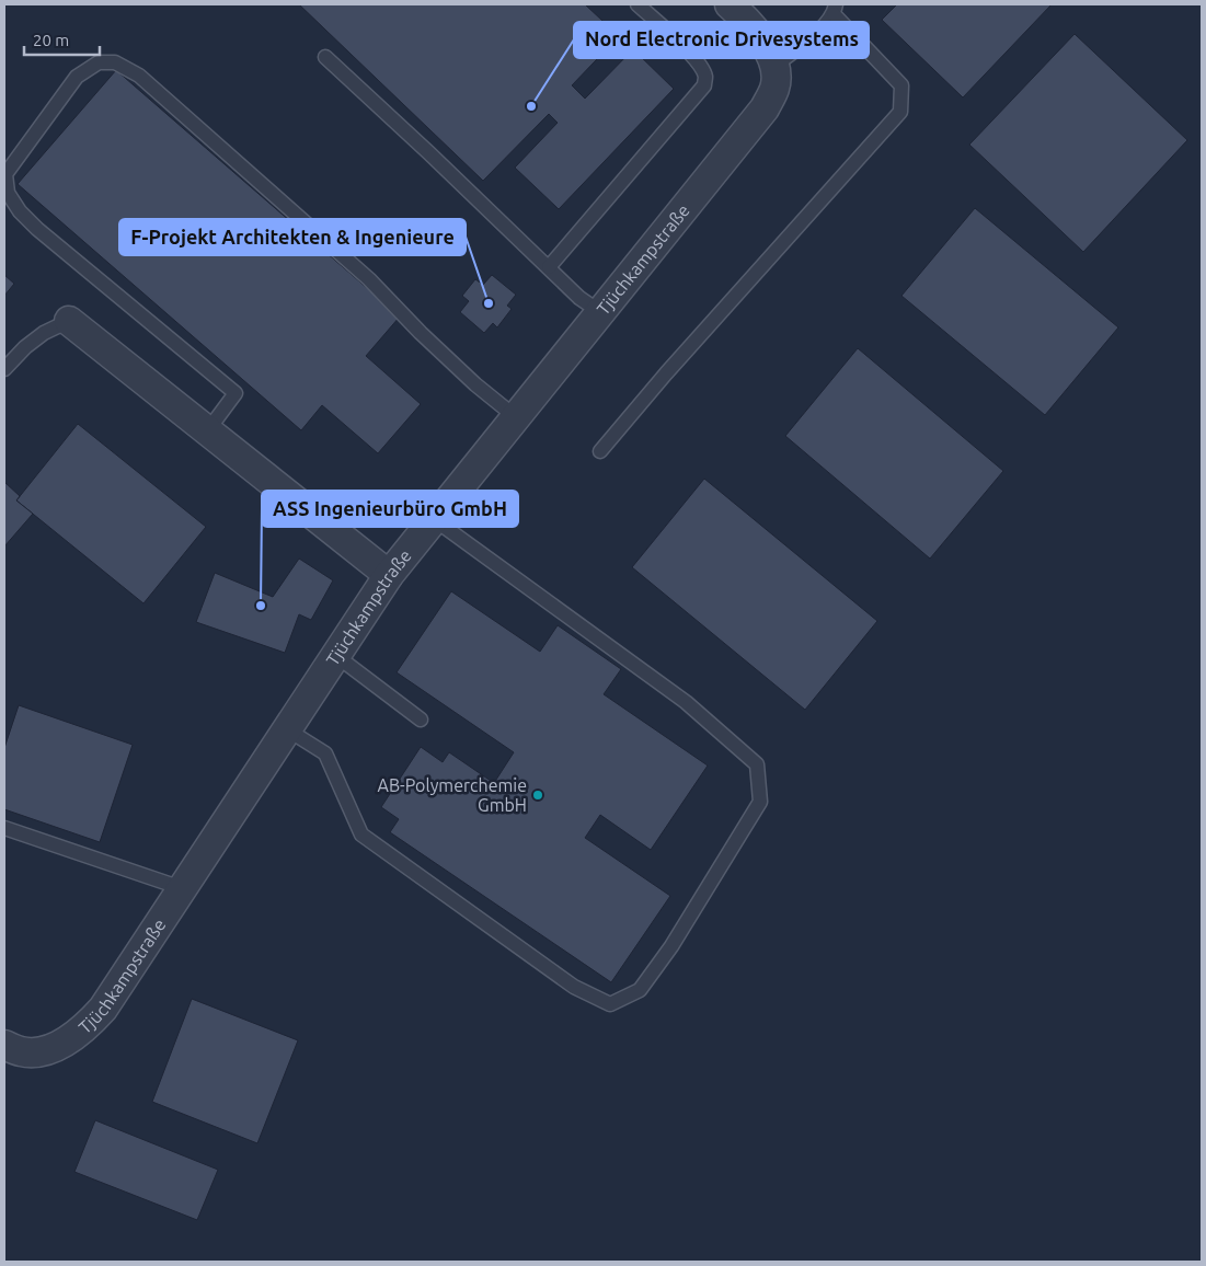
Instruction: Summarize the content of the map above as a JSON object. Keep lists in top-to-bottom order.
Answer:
{
  "streets": {
    "street": ["Tjüchkampstraße"]
  },
  "places": [
    "Nord Electronic Drivesystems",
    "F-Projekt Architekten & Ingenieure",
    "ASS Ingenieurbüro GmbH",
    "AB-Polymerchemie GmbH"
  ],
  "scale_bar": "20 m"
}
